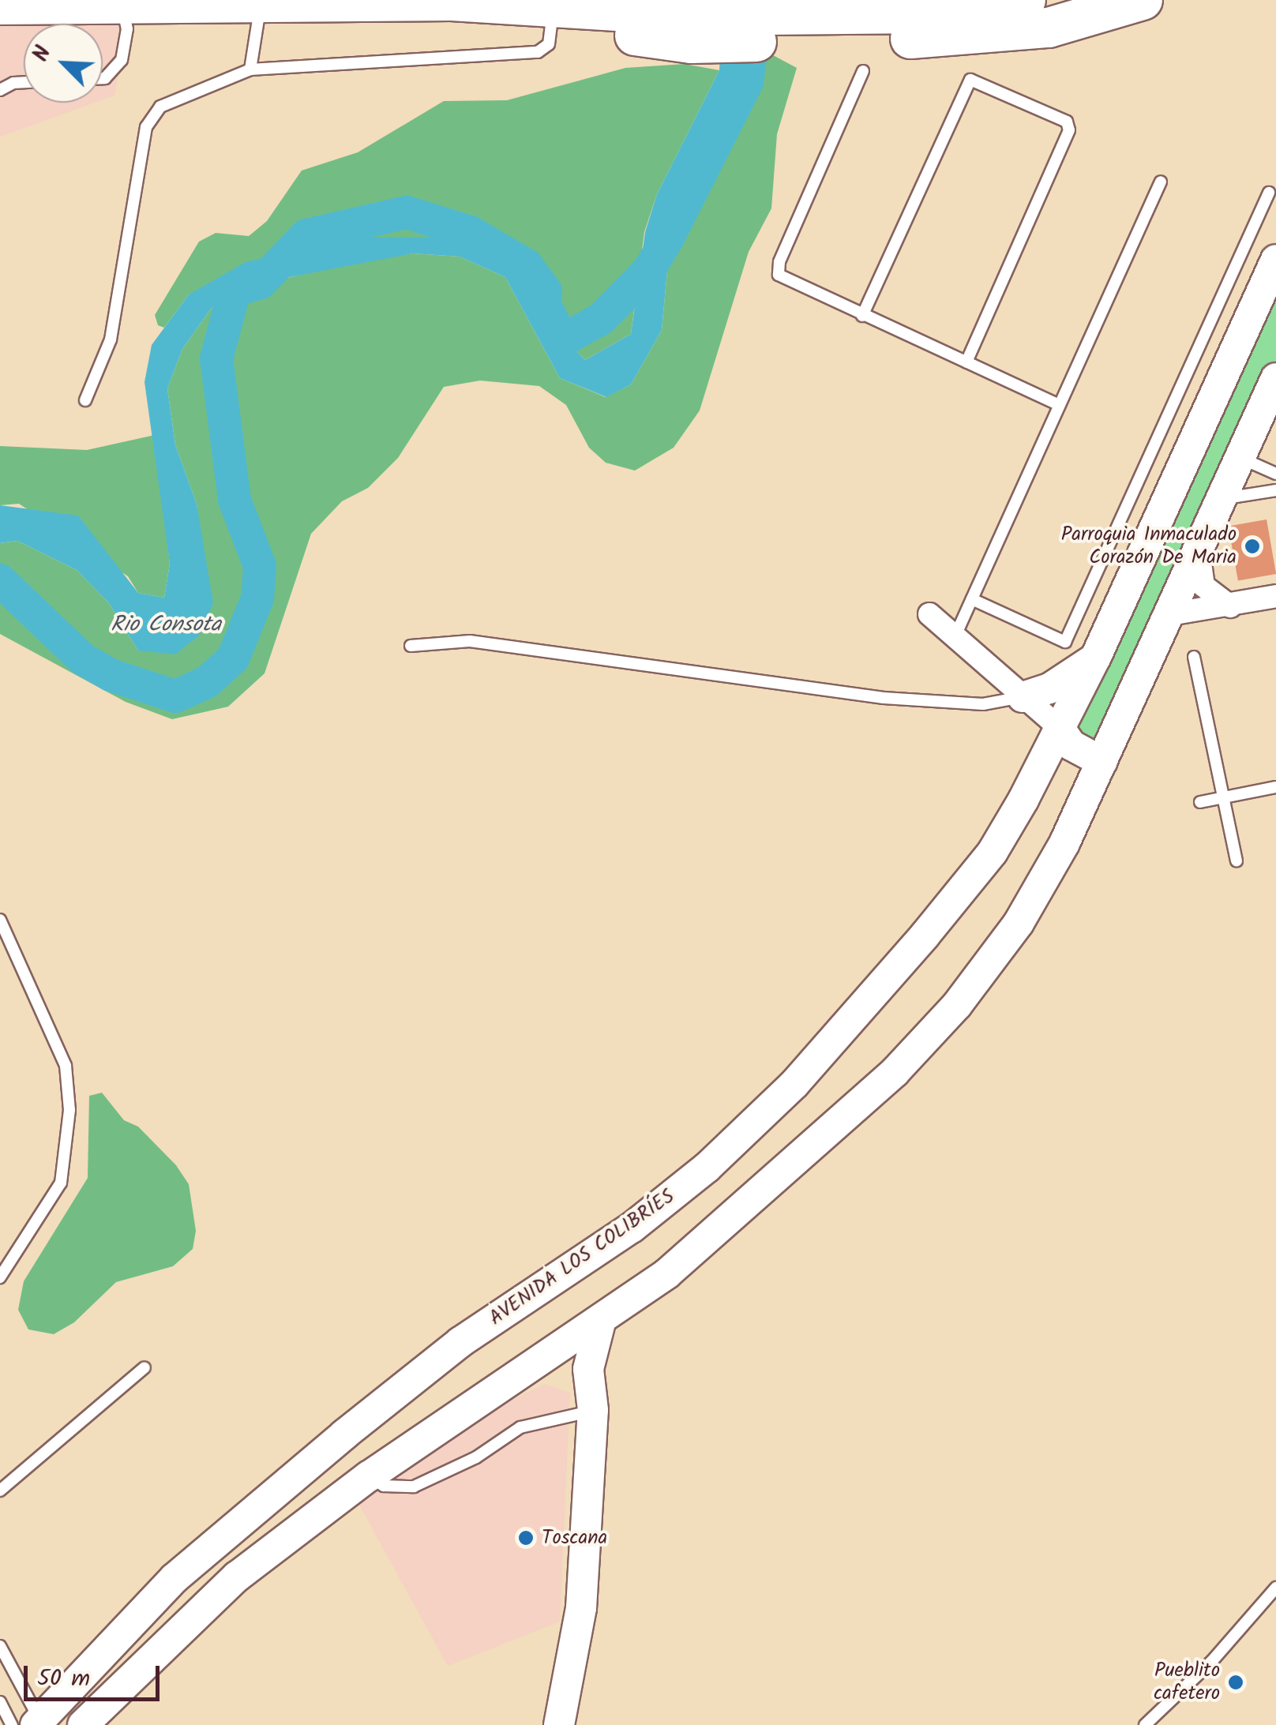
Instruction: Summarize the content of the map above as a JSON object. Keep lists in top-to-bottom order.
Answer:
{
  "streets": {
    "main road": ["AVENIDA LOS COLIBRÍES"]
  },
  "water": ["Rio Consota"],
  "places": ["Parroquia Inmaculado Corazón De Maria", "Toscana", "Pueblito cafetero"],
  "scale_bar": "50 m",
  "north": "top left"
}
